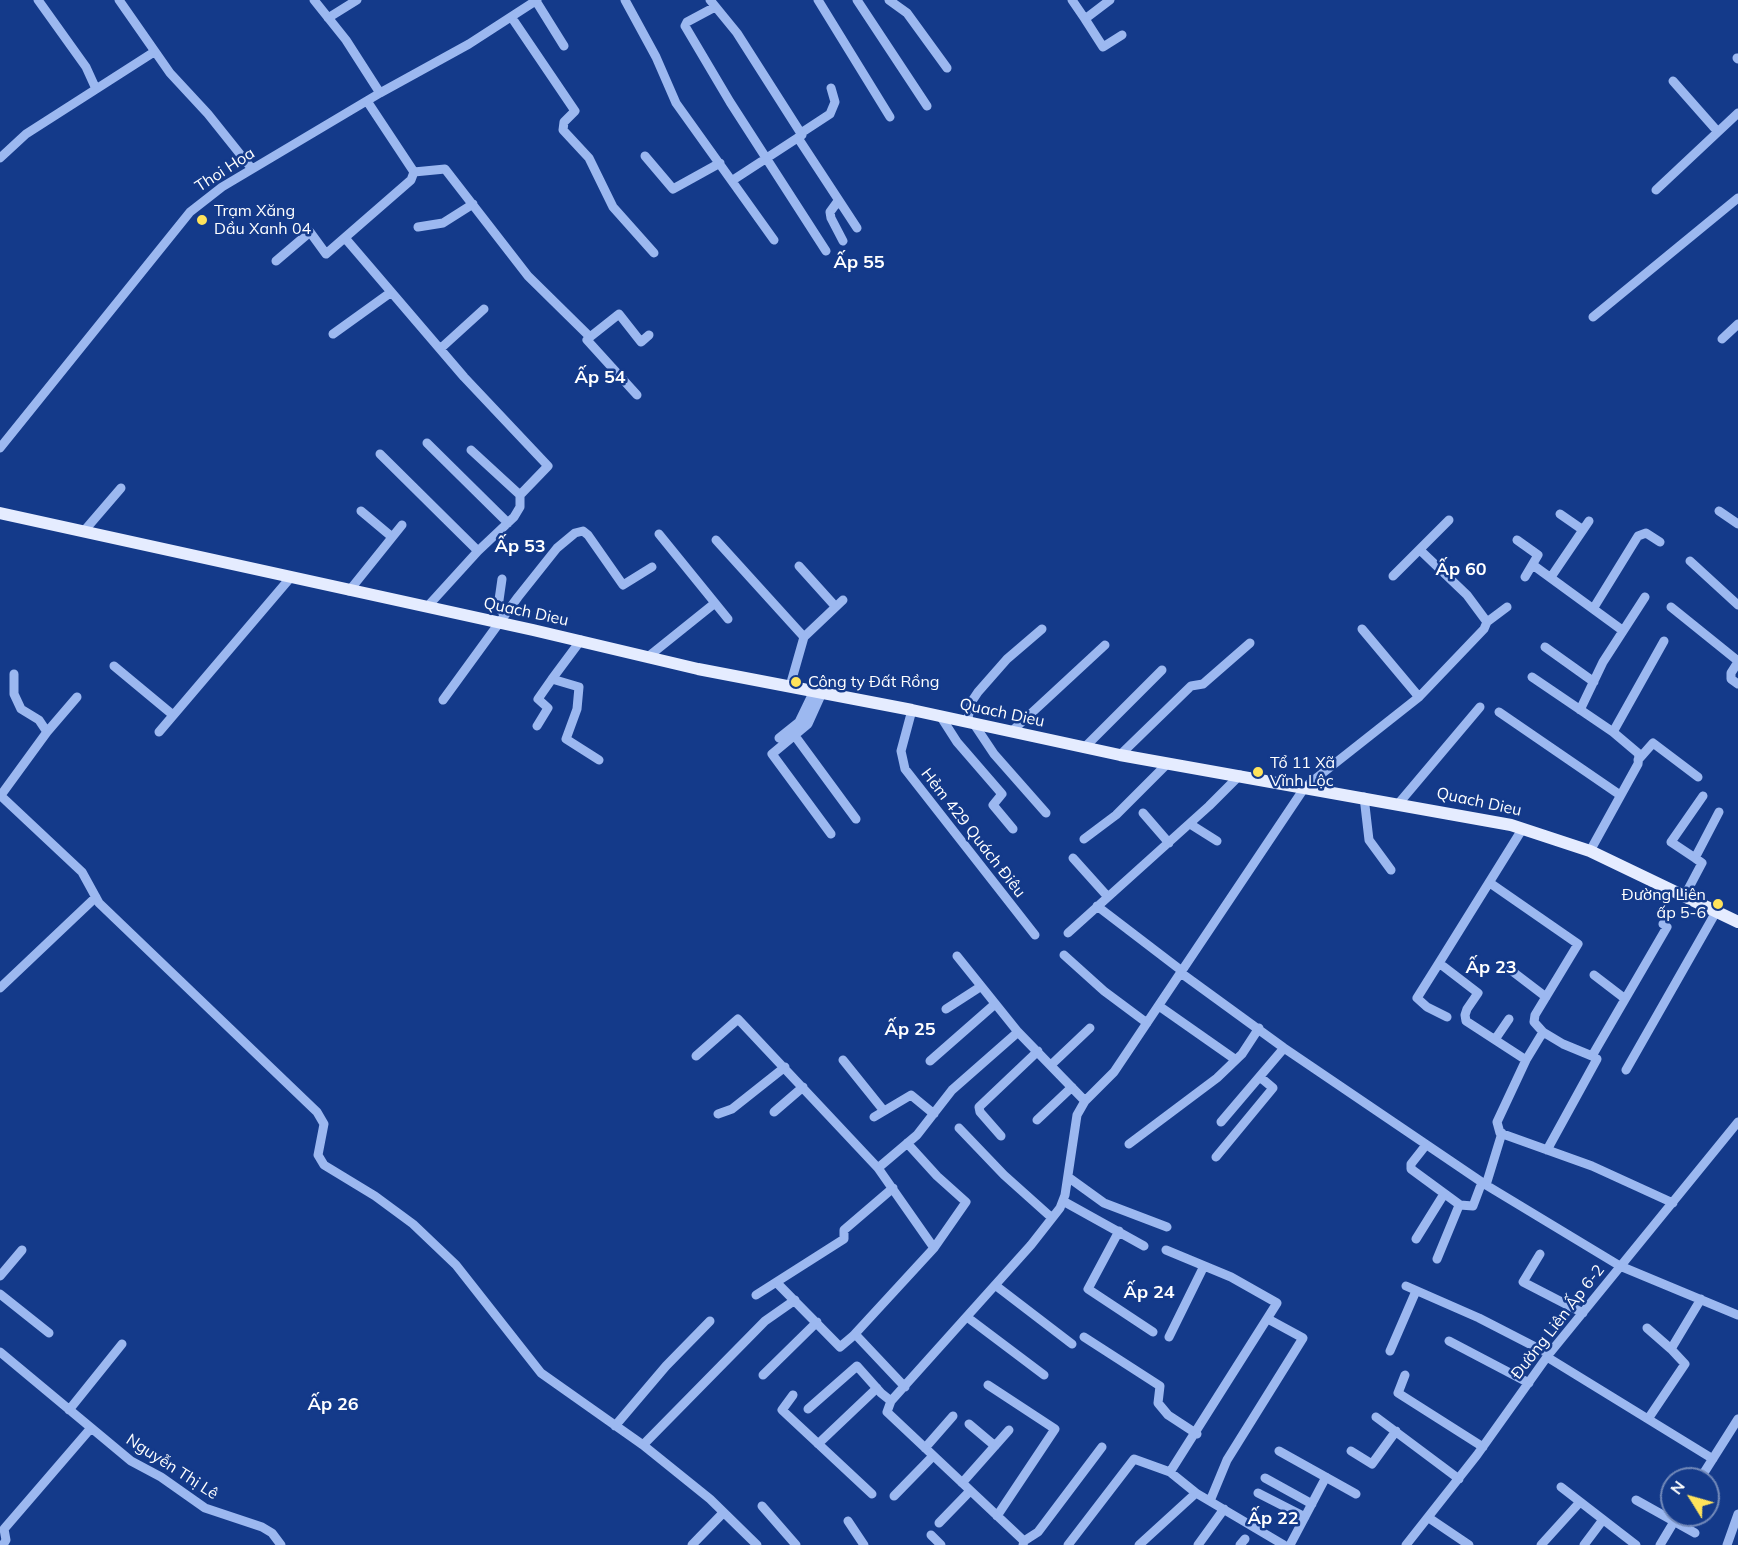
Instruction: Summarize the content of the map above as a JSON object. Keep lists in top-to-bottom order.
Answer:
{
  "streets": {
    "main road": ["Quach Dieu"],
    "street": [
      "Thoi Hoa",
      "Hẻm 429 Quách Điêu",
      "Đường Liên Ấp 6-2",
      "Nguyễn Thị Lê"
    ]
  },
  "crossings": [
    ["Quach Dieu", "Hẻm 429 Quách Điêu"]
  ],
  "districts": [
    "Ấp 55",
    "Ấp 54",
    "Ấp 53",
    "Ấp 60",
    "Ấp 23",
    "Ấp 25",
    "Ấp 24",
    "Ấp 26",
    "Ấp 22"
  ],
  "places": [
    "Trạm Xăng Dầu Xanh 04",
    "Công ty Đất Rồng",
    "Tổ 11 Xã Vĩnh Lộc",
    "Đường Liên ấp 5-6"
  ],
  "north": "top left"
}
